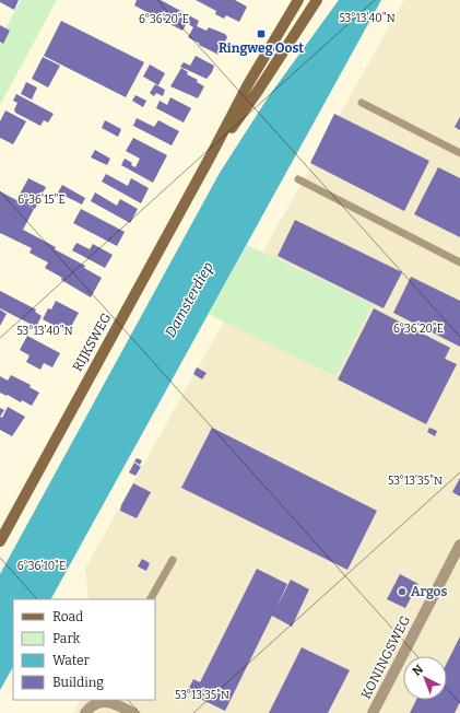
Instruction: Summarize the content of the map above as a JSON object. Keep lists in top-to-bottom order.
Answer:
{
  "streets": {
    "main road": ["RIJKSWEG"],
    "street": ["KONINGSWEG"]
  },
  "water": ["Damsterdiep"],
  "places": {
    "transit": ["Ringweg Oost"],
    "other": ["Argos"]
  },
  "legend": [
    "Road",
    "Park",
    "Water",
    "Building"
  ],
  "north": "top left",
  "coordinates": [
    "53°13'40\"N",
    "6°36'20\"E",
    "6°36'15\"E",
    "53°13'35\"N",
    "6°36'10\"E"
  ]
}
